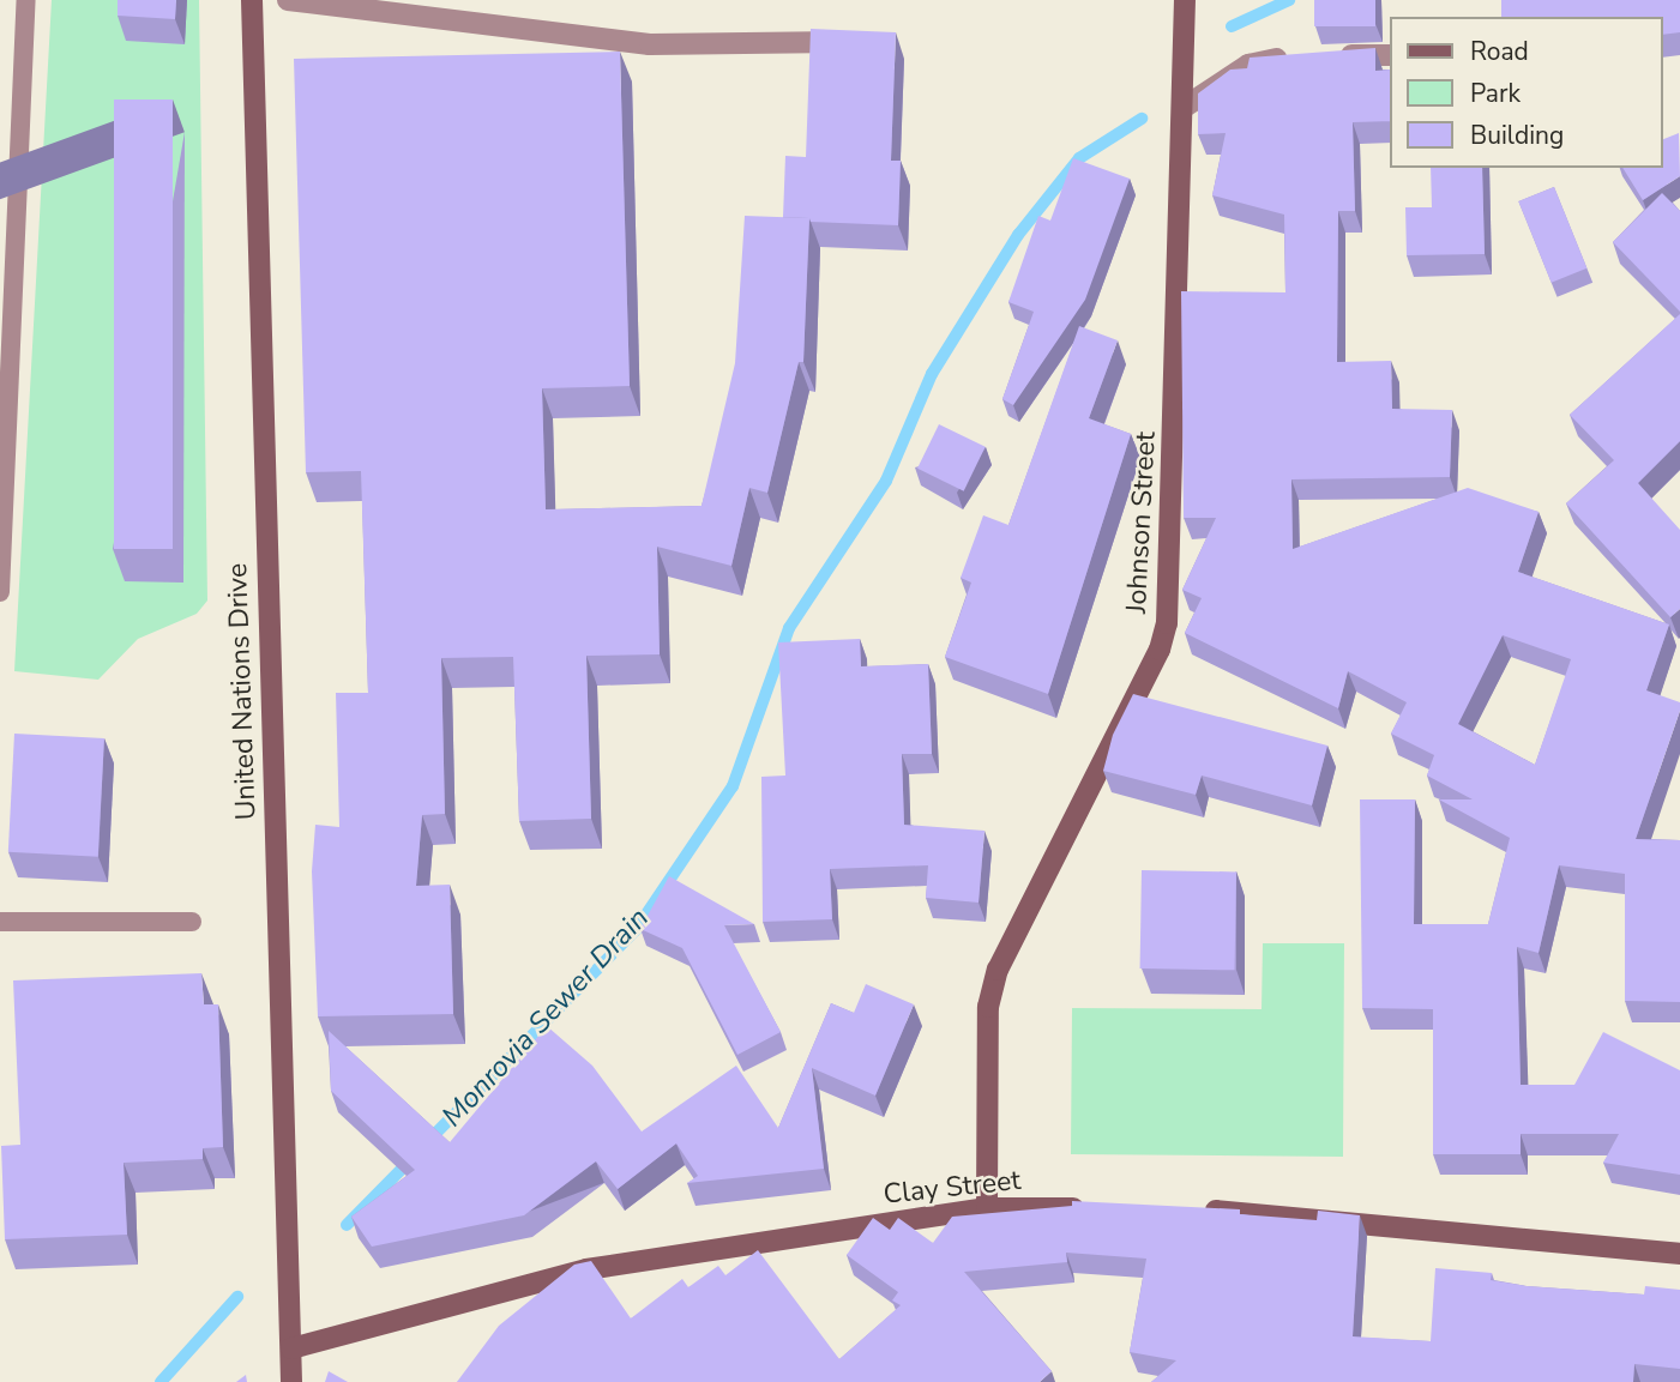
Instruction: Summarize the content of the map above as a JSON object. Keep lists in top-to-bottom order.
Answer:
{
  "streets": {
    "street": ["Johnson Street", "United Nations Drive", "Clay Street"]
  },
  "crossings": [
    ["Johnson Street", "Clay Street"],
    ["United Nations Drive", "Clay Street"]
  ],
  "water": ["Monrovia Sewer Drain"],
  "legend": ["Road", "Park", "Building"]
}
